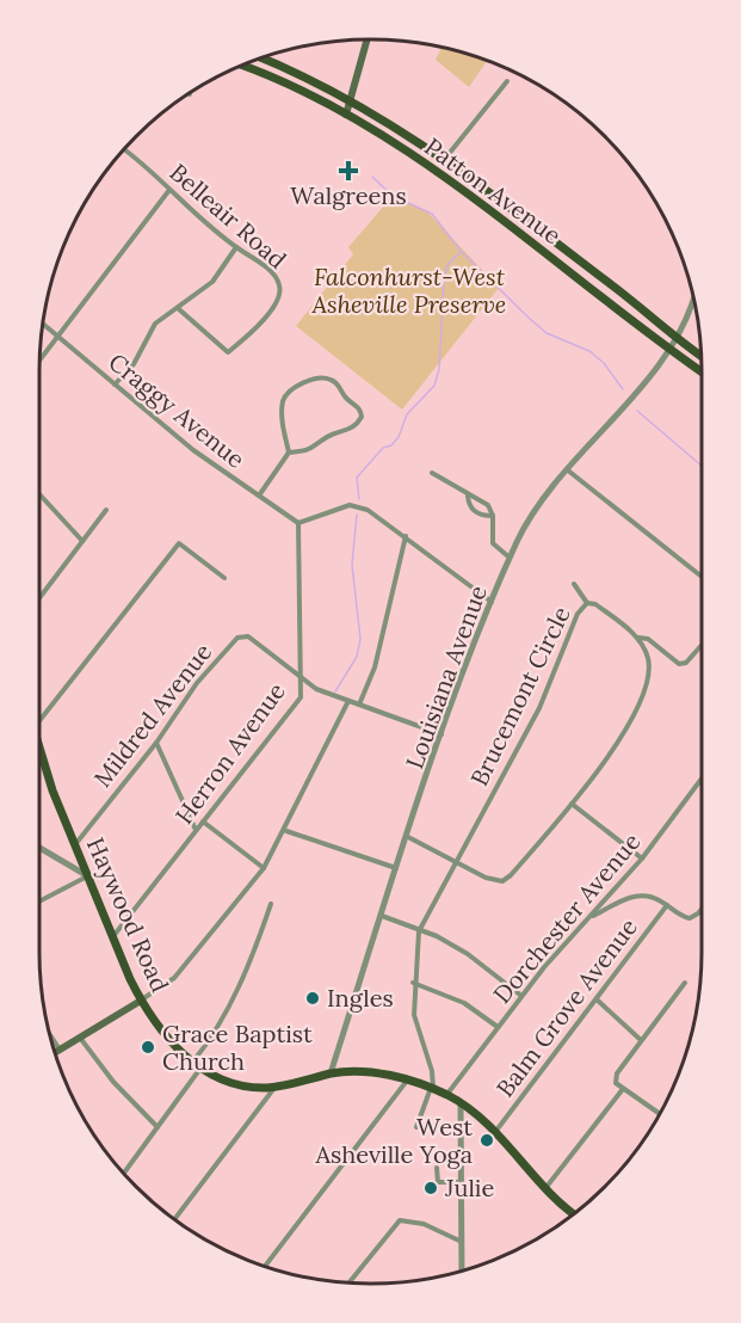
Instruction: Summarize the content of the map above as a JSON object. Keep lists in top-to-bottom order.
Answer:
{
  "streets": {
    "main road": ["Patton Avenue", "Haywood Road"],
    "street": [
      "Belleair Road",
      "Craggy Avenue",
      "Louisiana Avenue",
      "Brucemont Circle",
      "Mildred Avenue",
      "Herron Avenue",
      "Dorchester Avenue",
      "Balm Grove Avenue"
    ]
  },
  "crossings": [
    ["Patton Avenue", "Louisiana Avenue"],
    ["Craggy Avenue", "Herron Avenue"],
    ["Louisiana Avenue", "Mildred Avenue"],
    ["Mildred Avenue", "Herron Avenue"],
    ["Mildred Avenue", "Haywood Road"],
    ["Herron Avenue", "Haywood Road"]
  ],
  "parks": ["Falconhurst-West Asheville Preserve"],
  "places": {
    "health": ["Walgreens"],
    "other": [
      "Ingles",
      "Grace Baptist Church",
      "West Asheville Yoga",
      "Julie"
    ]
  }
}
